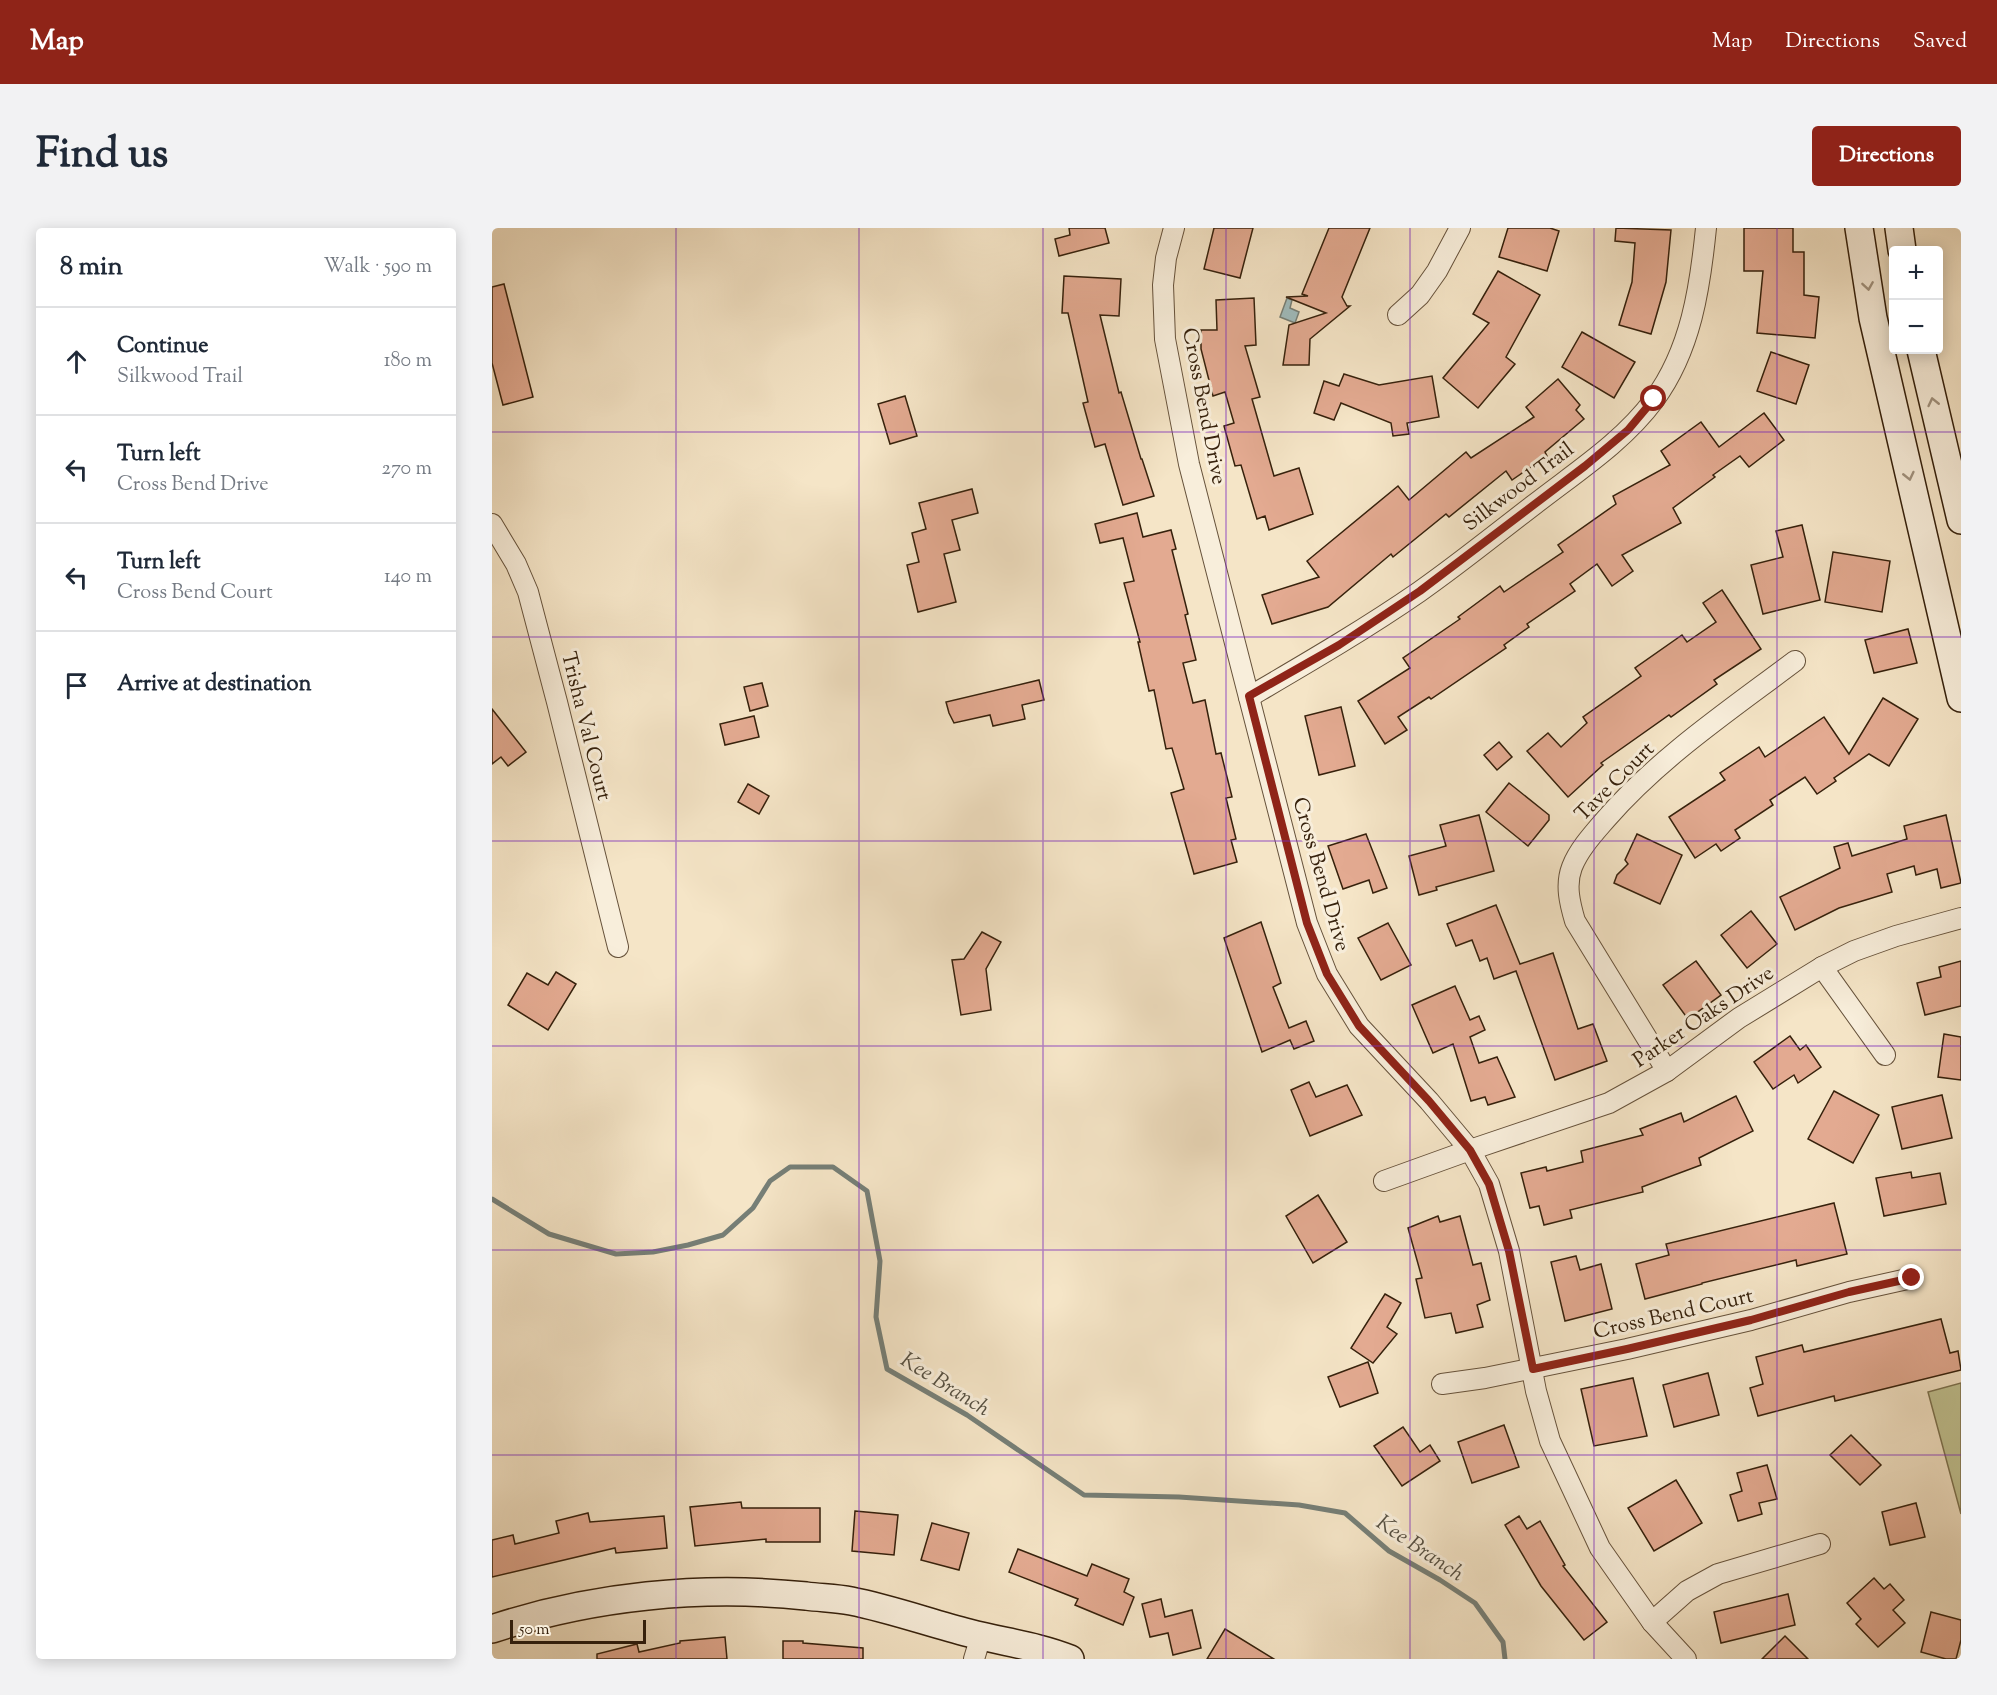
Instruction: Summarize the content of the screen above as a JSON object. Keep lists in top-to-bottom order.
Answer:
{
  "streets": {
    "street": [
      "Cross Bend Drive",
      "Silkwood Trail",
      "Trisha Val Court",
      "Tave Court",
      "Parker Oaks Drive",
      "Cross Bend Court"
    ]
  },
  "crossings": [
    ["Cross Bend Drive", "Silkwood Trail"],
    ["Cross Bend Drive", "Parker Oaks Drive"],
    ["Cross Bend Drive", "Cross Bend Court"],
    ["Tave Court", "Parker Oaks Drive"]
  ],
  "water": ["Kee Branch"],
  "scale_bar": "50 m",
  "page": {
    "header": "Map",
    "nav": ["Map", "Directions", "Saved"],
    "title": "Find us",
    "buttons": "Directions",
    "heading": ["8 min", "Walk · 590 m"],
    "map_buttons": ["+", "−"],
    "list": [
      ["Continue", "Silkwood Trail", "180 m"],
      ["Turn left", "Cross Bend Drive", "270 m"],
      ["Turn left", "Cross Bend Court", "140 m"],
      "Arrive at destination"
    ],
    "scale": "50 m"
  }
}
